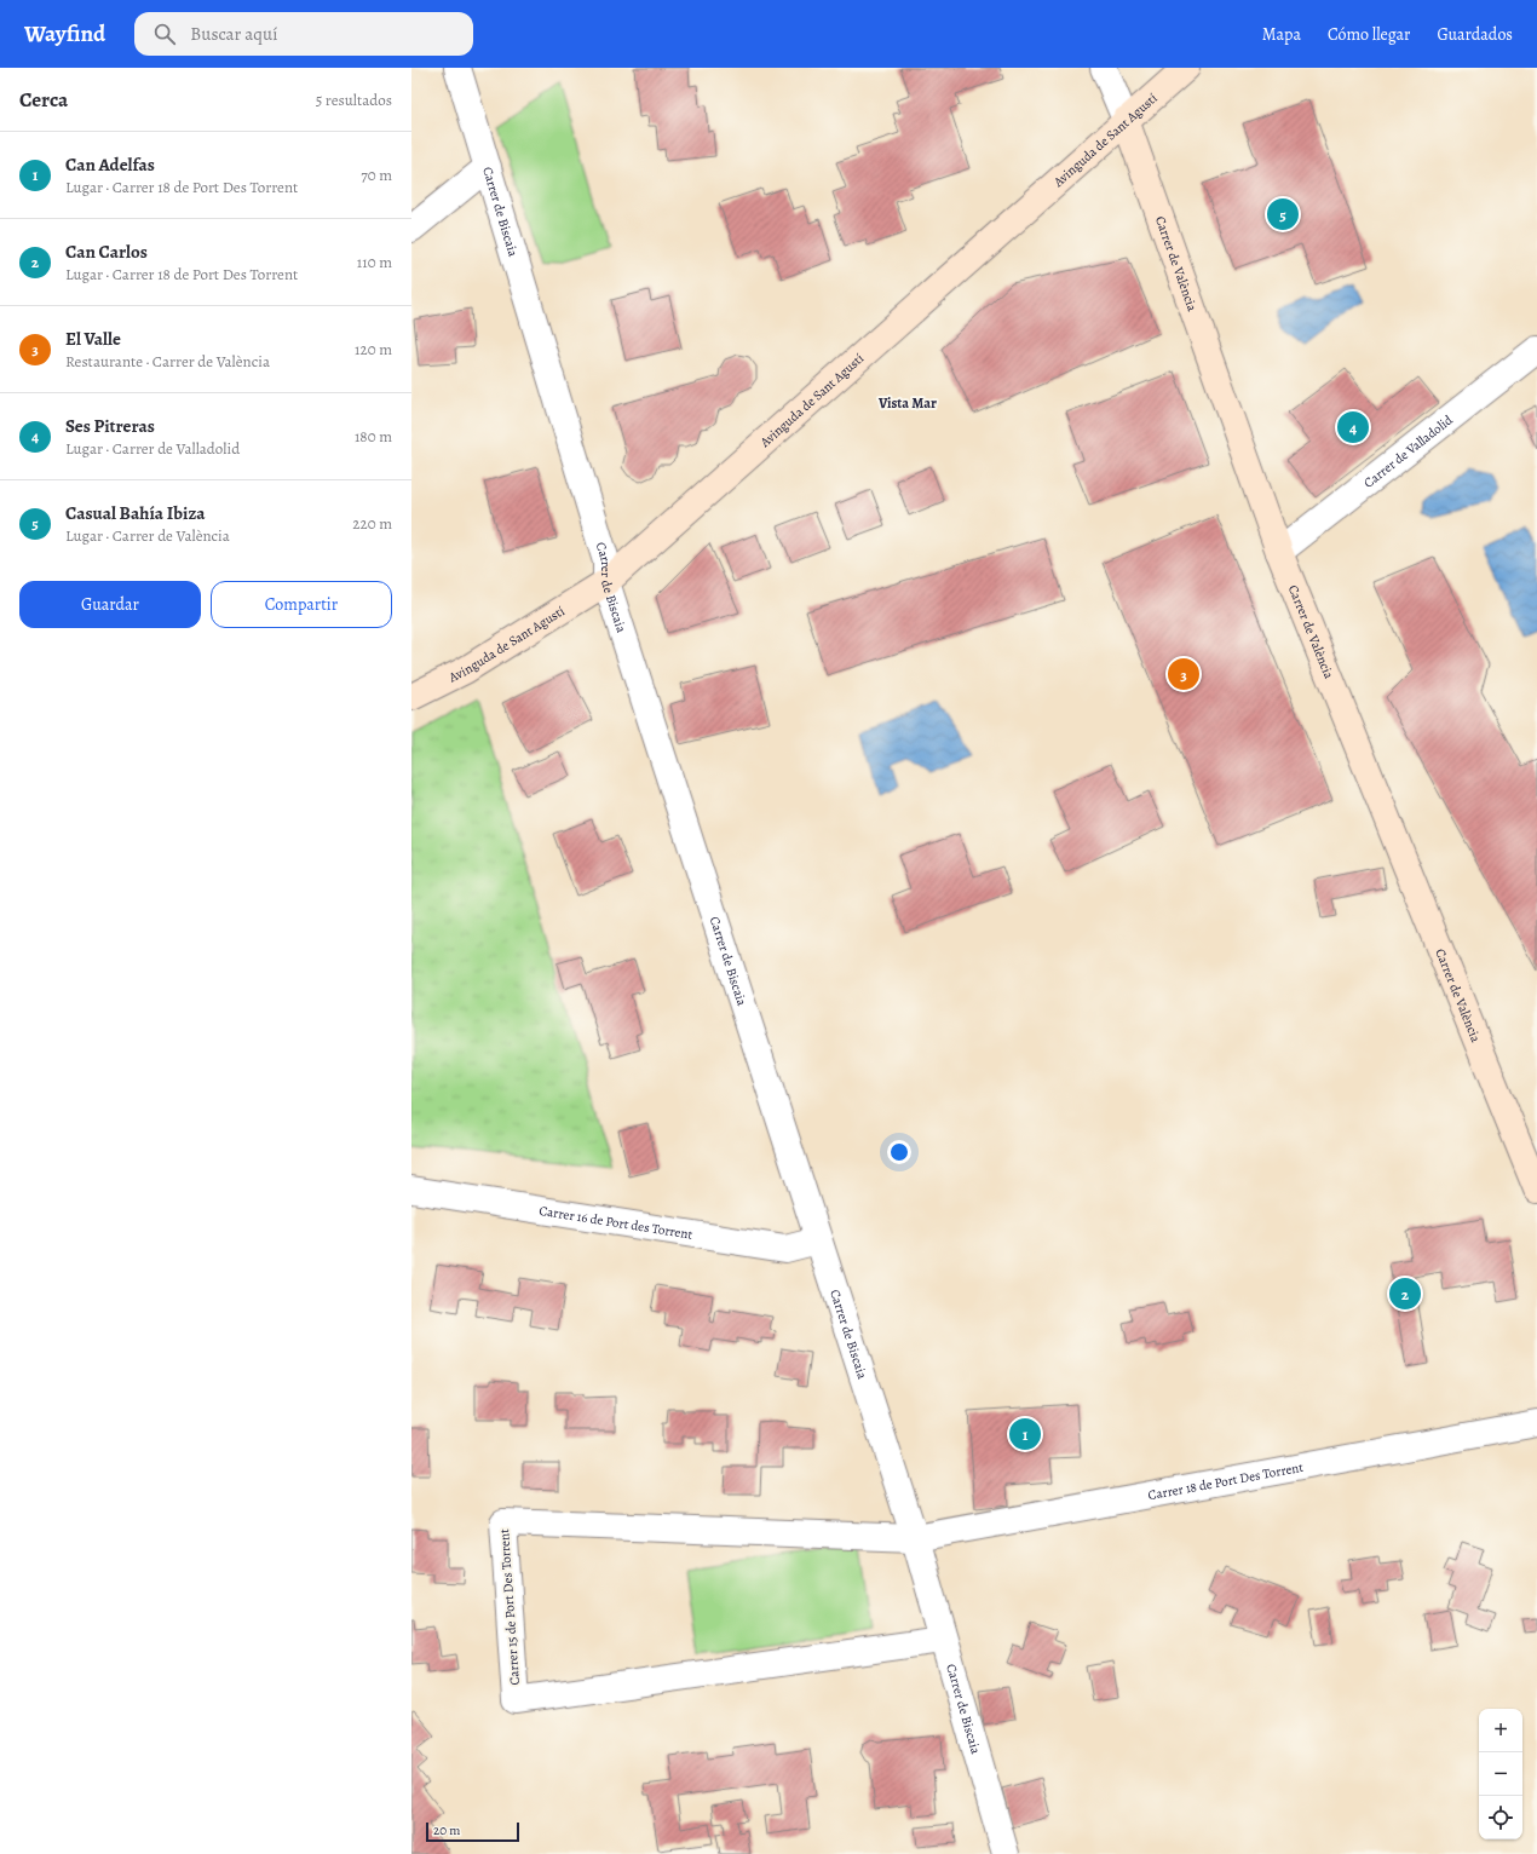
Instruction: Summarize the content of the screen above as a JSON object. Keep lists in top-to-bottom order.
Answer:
{
  "streets": {
    "street": [
      "Avinguda de Sant Agustí",
      "Carrer de Biscaia",
      "Carrer de València",
      "Carrer de Valladolid",
      "Carrer 16 de Port des Torrent",
      "Carrer 18 de Port Des Torrent",
      "Carrer 15 de Port Des Torrent"
    ]
  },
  "crossings": [
    ["Avinguda de Sant Agustí", "Carrer de Biscaia"],
    ["Avinguda de Sant Agustí", "Carrer de València"],
    ["Carrer de Biscaia", "Carrer 16 de Port des Torrent"],
    ["Carrer de Biscaia", "Carrer 18 de Port Des Torrent"],
    ["Carrer de Biscaia", "Carrer 15 de Port Des Torrent"],
    ["Carrer de València", "Carrer de Valladolid"],
    ["Carrer 18 de Port Des Torrent", "Carrer 15 de Port Des Torrent"]
  ],
  "districts": ["Vista Mar"],
  "scale_bar": "20 m",
  "page": {
    "header": "Wayfind",
    "search": "Buscar aquí",
    "nav": ["Mapa", "Cómo llegar", "Guardados"],
    "heading": ["Cerca", "5 resultados"],
    "list": [
      {
        "mark": "1",
        "name": "Can Adelfas",
        "note": "Lugar · Carrer 18 de Port Des Torrent",
        "value": "70 m"
      },
      {
        "mark": "2",
        "name": "Can Carlos",
        "note": "Lugar · Carrer 18 de Port Des Torrent",
        "value": "110 m"
      },
      {
        "mark": "3",
        "name": "El Valle",
        "note": "Restaurante · Carrer de València",
        "value": "120 m"
      },
      {
        "mark": "4",
        "name": "Ses Pitreras",
        "note": "Lugar · Carrer de Valladolid",
        "value": "180 m"
      },
      {
        "mark": "5",
        "name": "Casual Bahía Ibiza",
        "note": "Lugar · Carrer de València",
        "value": "220 m"
      }
    ],
    "pins": [
      "5",
      "4",
      "3",
      "2",
      "1"
    ],
    "buttons": ["Guardar", "Compartir"],
    "map_buttons": ["+", "−"],
    "scale": "20 m"
  }
}
